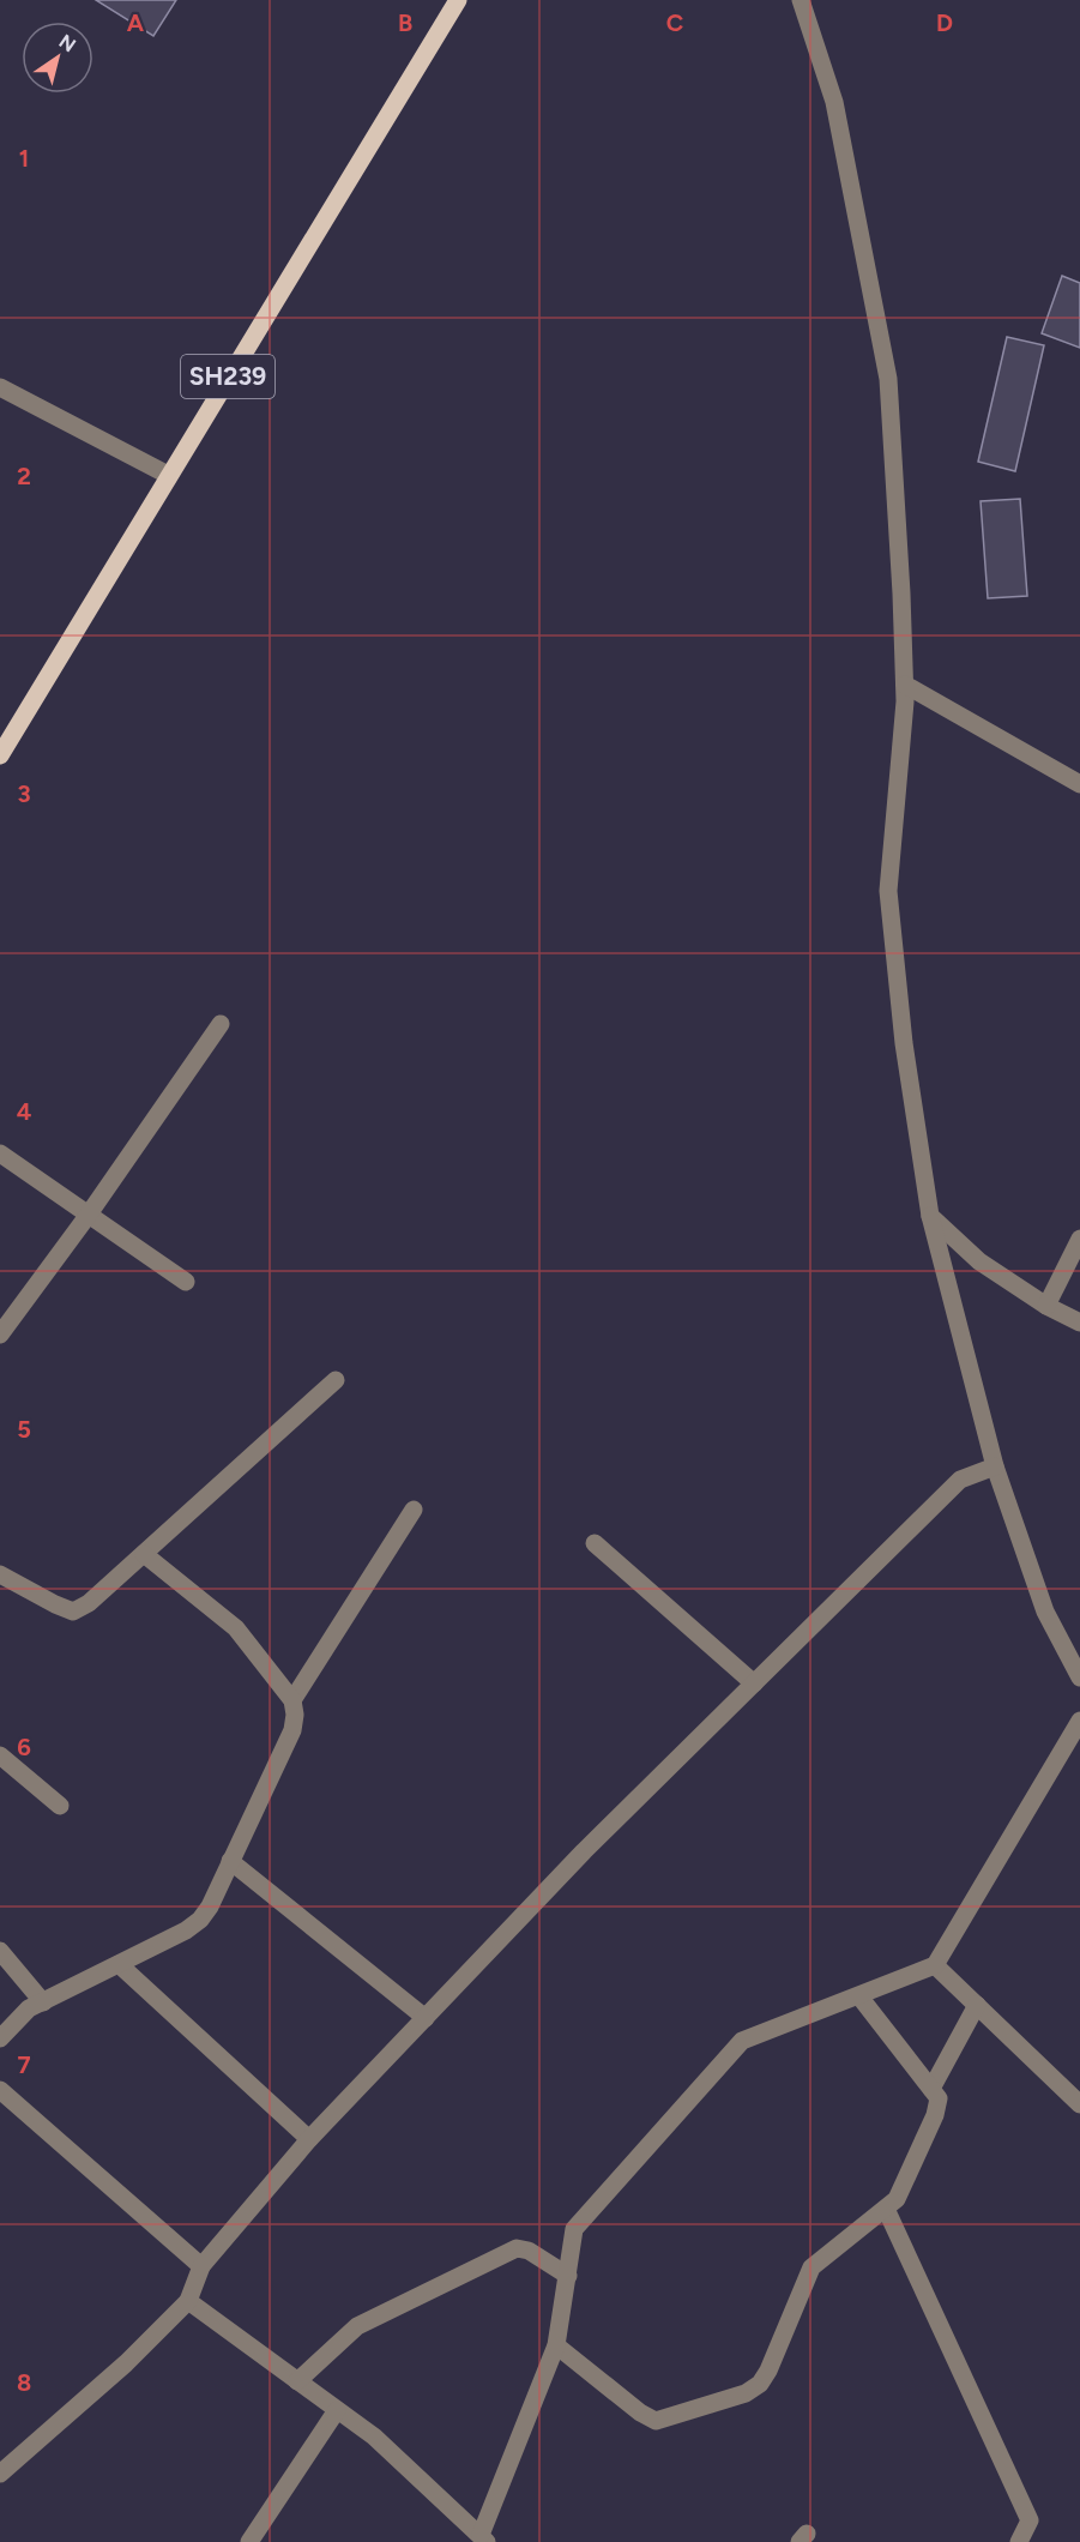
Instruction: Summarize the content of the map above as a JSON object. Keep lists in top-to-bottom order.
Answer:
{
  "streets": {
    "main road": ["SH239"]
  },
  "north": "top right",
  "grid": {
    "columns": [
      "A",
      "B",
      "C",
      "D"
    ],
    "rows": [
      "1",
      "2",
      "3",
      "4",
      "5",
      "6",
      "7",
      "8"
    ]
  }
}
